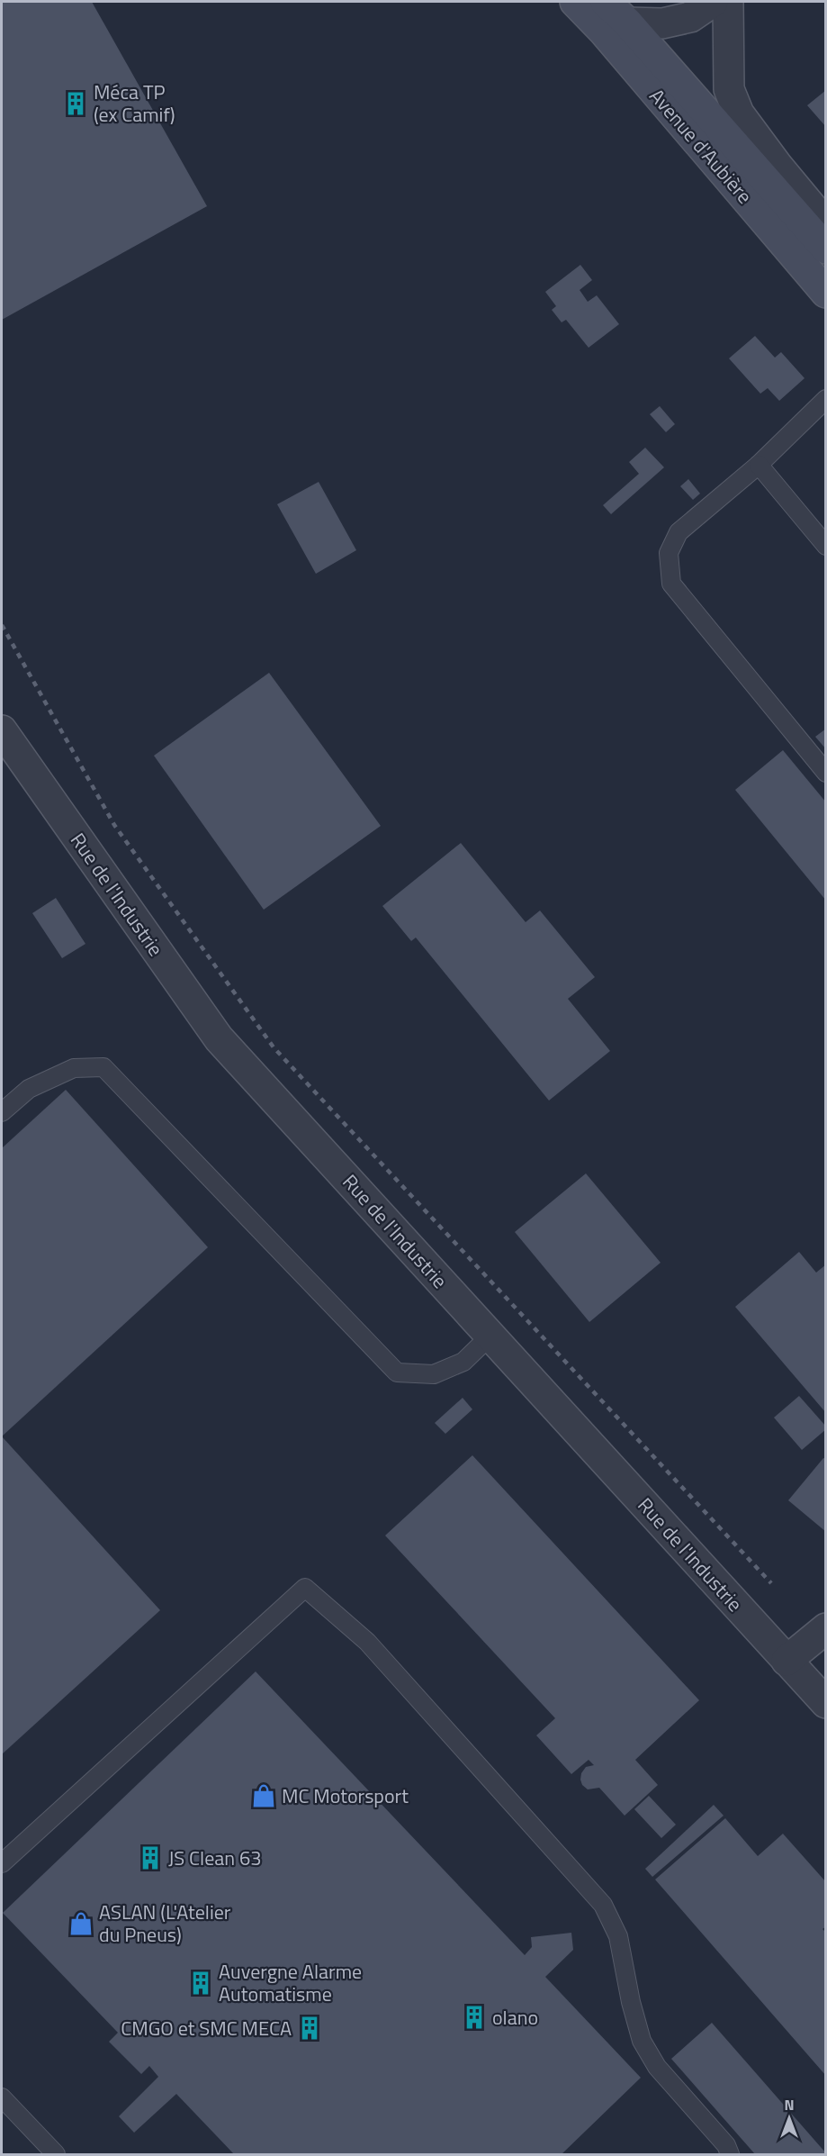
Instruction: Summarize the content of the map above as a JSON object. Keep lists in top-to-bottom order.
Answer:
{
  "streets": {
    "main road": ["Avenue d'Aubière"],
    "street": ["Rue de l'Industrie"]
  },
  "places": {
    "building": [
      "Méca TP (ex Camif)",
      "JS Clean 63",
      "Auvergne Alarme Automatisme",
      "olano",
      "CMGO et SMC MECA"
    ],
    "shop": ["MC Motorsport", "ASLAN (L'Atelier du Pneus)"]
  },
  "north": "top"
}
